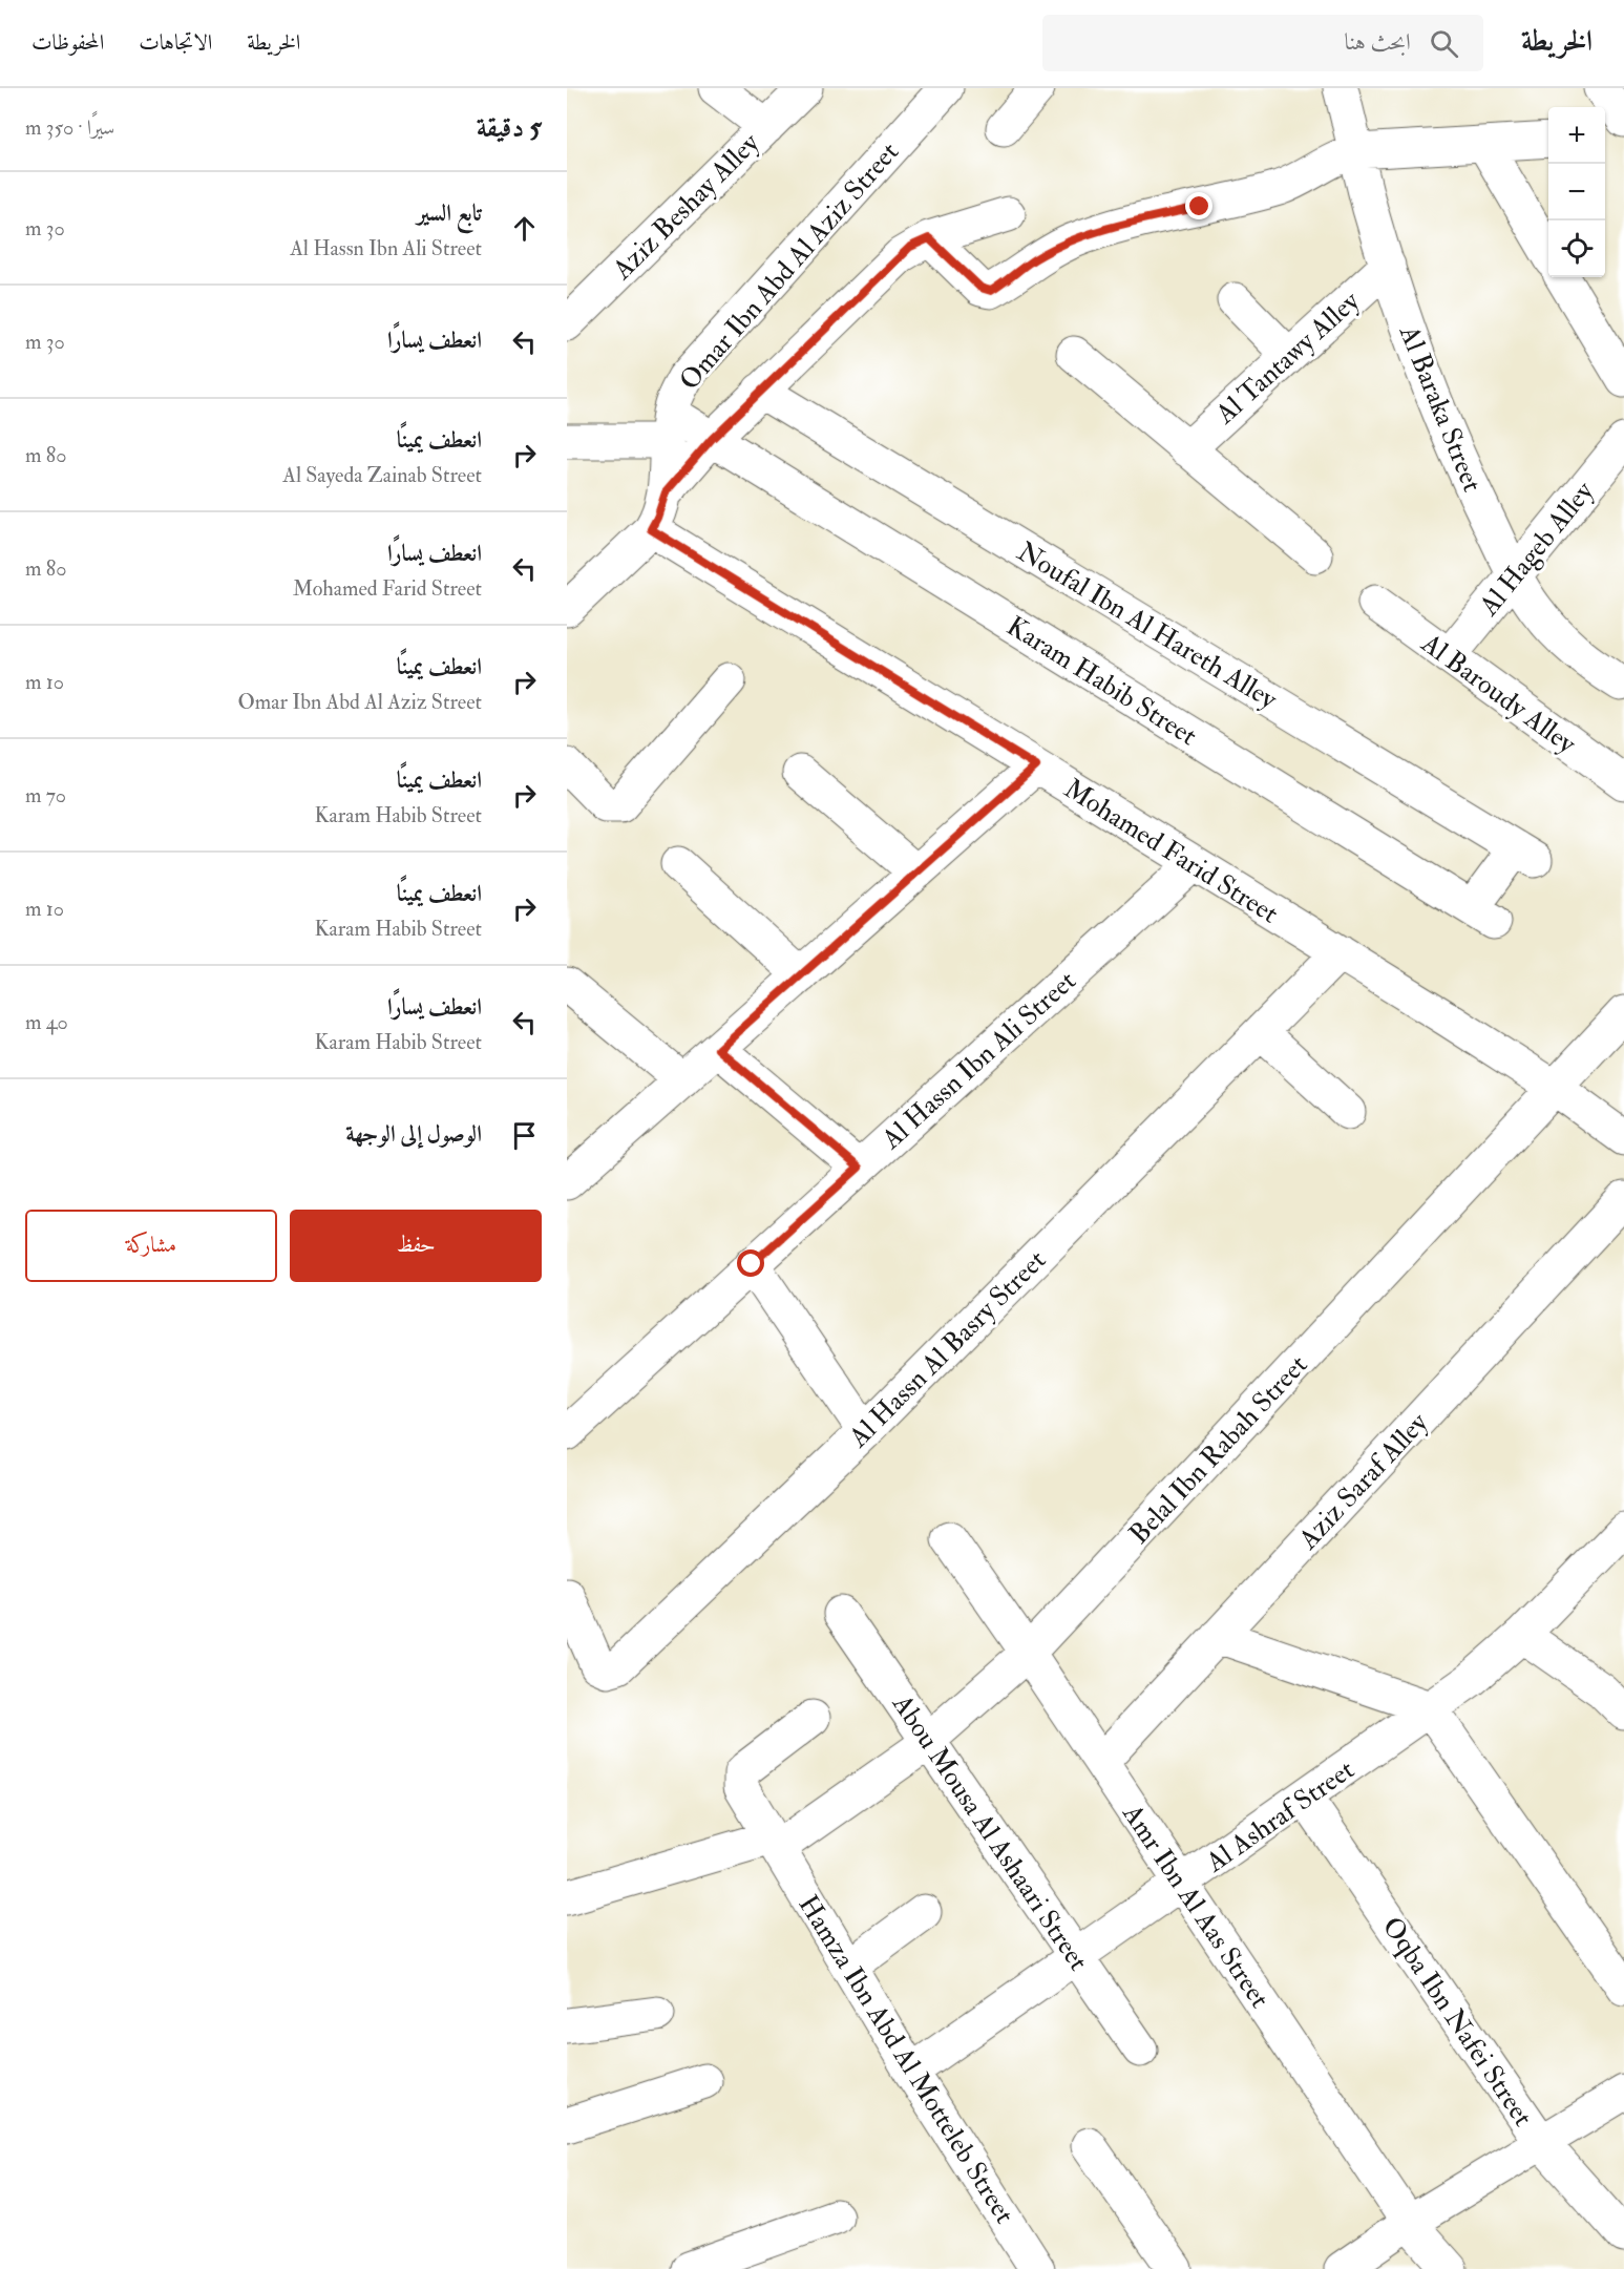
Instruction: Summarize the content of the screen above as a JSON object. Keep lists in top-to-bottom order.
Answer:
{
  "streets": {
    "street": [
      "Aziz Beshay Alley",
      "Omar Ibn Abd Al Aziz Street",
      "Al Tantawy Alley",
      "Al Baraka Street",
      "Al Hageb Alley",
      "Noufal Ibn Al Hareth Alley",
      "Karam Habib Street",
      "Al Baroudy Alley",
      "Mohamed Farid Street",
      "Al Hassn Ibn Ali Street",
      "Al Hassn Al Basry Street",
      "Belal Ibn Rabah Street",
      "Aziz Saraf Alley",
      "Al Ashraf Street",
      "Abou Mousa Al Ashaari Street",
      "Amr Ibn Al Aas Street",
      "Oqba Ibn Nafei Street",
      "Hamza Ibn Abd Al Motteleb Street"
    ]
  },
  "crossings": [
    ["Omar Ibn Abd Al Aziz Street", "Karam Habib Street"],
    ["Omar Ibn Abd Al Aziz Street", "Mohamed Farid Street"],
    ["Al Tantawy Alley", "Al Baraka Street"],
    ["Al Baraka Street", "Al Hageb Alley"],
    ["Al Hageb Alley", "Al Baroudy Alley"],
    ["Noufal Ibn Al Hareth Alley", "Karam Habib Street"],
    ["Mohamed Farid Street", "Al Hassn Ibn Ali Street"],
    ["Mohamed Farid Street", "Al Hassn Al Basry Street"],
    ["Mohamed Farid Street", "Belal Ibn Rabah Street"],
    ["Belal Ibn Rabah Street", "Abou Mousa Al Ashaari Street"],
    ["Belal Ibn Rabah Street", "Amr Ibn Al Aas Street"],
    ["Belal Ibn Rabah Street", "Hamza Ibn Abd Al Motteleb Street"],
    ["Aziz Saraf Alley", "Amr Ibn Al Aas Street"],
    ["Al Ashraf Street", "Abou Mousa Al Ashaari Street"],
    ["Al Ashraf Street", "Amr Ibn Al Aas Street"],
    ["Al Ashraf Street", "Oqba Ibn Nafei Street"],
    ["Al Ashraf Street", "Hamza Ibn Abd Al Motteleb Street"]
  ],
  "page": {
    "header": "الخريطة",
    "search": "ابحث هنا",
    "nav": ["الخريطة", "الاتجاهات", "المحفوظات"],
    "heading": ["5 دقيقة", "سيرًا · 350 m"],
    "map_buttons": ["+", "−"],
    "list": [
      ["تابع السير", "Al Hassn Ibn Ali Street", "30 m"],
      ["انعطف يسارًا", "30 m"],
      ["انعطف يمينًا", "Al Sayeda Zainab Street", "80 m"],
      ["انعطف يسارًا", "Mohamed Farid Street", "80 m"],
      ["انعطف يمينًا", "Omar Ibn Abd Al Aziz Street", "10 m"],
      ["انعطف يمينًا", "Karam Habib Street", "70 m"],
      ["انعطف يمينًا", "Karam Habib Street", "10 m"],
      ["انعطف يسارًا", "Karam Habib Street", "40 m"],
      "الوصول إلى الوجهة"
    ],
    "buttons": ["حفظ", "مشاركة"]
  }
}
